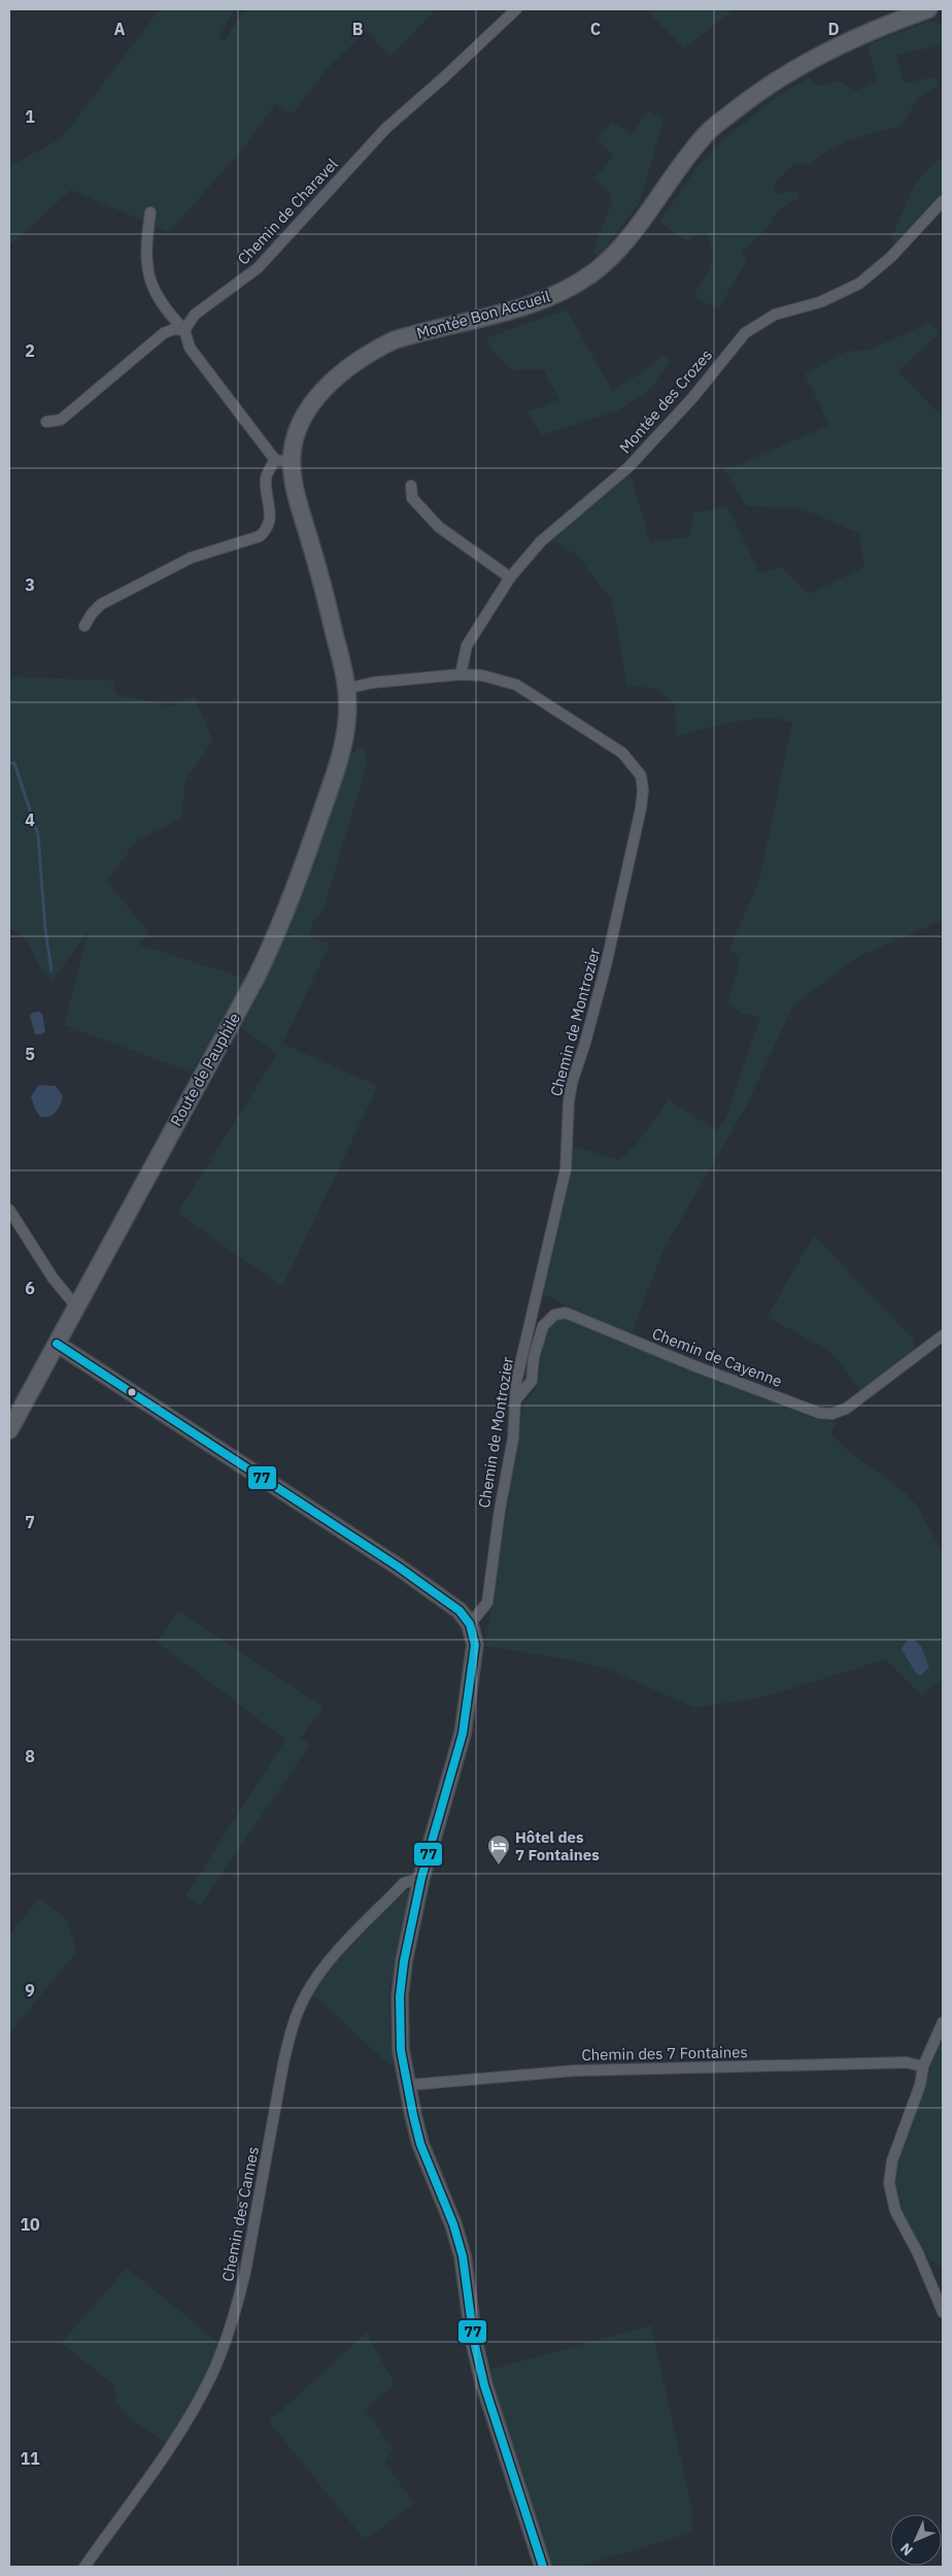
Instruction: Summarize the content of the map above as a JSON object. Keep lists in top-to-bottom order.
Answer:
{
  "streets": {
    "main road": ["Montée Bon Accueil", "Route de Pauphile"],
    "street": [
      "Chemin de Charavel",
      "Montée des Crozes",
      "Chemin de Montrozier",
      "Chemin de Cayenne",
      "Chemin des 7 Fontaines",
      "Chemin des Cannes"
    ]
  },
  "crossings": [
    ["Montée Bon Accueil", "Chemin de Montrozier"],
    ["Montée Bon Accueil", "Route de Pauphile"],
    ["Montée des Crozes", "Chemin de Montrozier"],
    ["Chemin de Montrozier", "Route de Pauphile"],
    ["Chemin de Montrozier", "Chemin de Cayenne"]
  ],
  "places": {
    "hotel": ["Hôtel des 7 Fontaines"]
  },
  "lines": ["transit line 77"],
  "north": "bottom left",
  "grid": {
    "columns": [
      "A",
      "B",
      "C",
      "D"
    ],
    "rows": [
      "1",
      "2",
      "3",
      "4",
      "5",
      "6",
      "7",
      "8",
      "9",
      "10",
      "11"
    ]
  }
}
